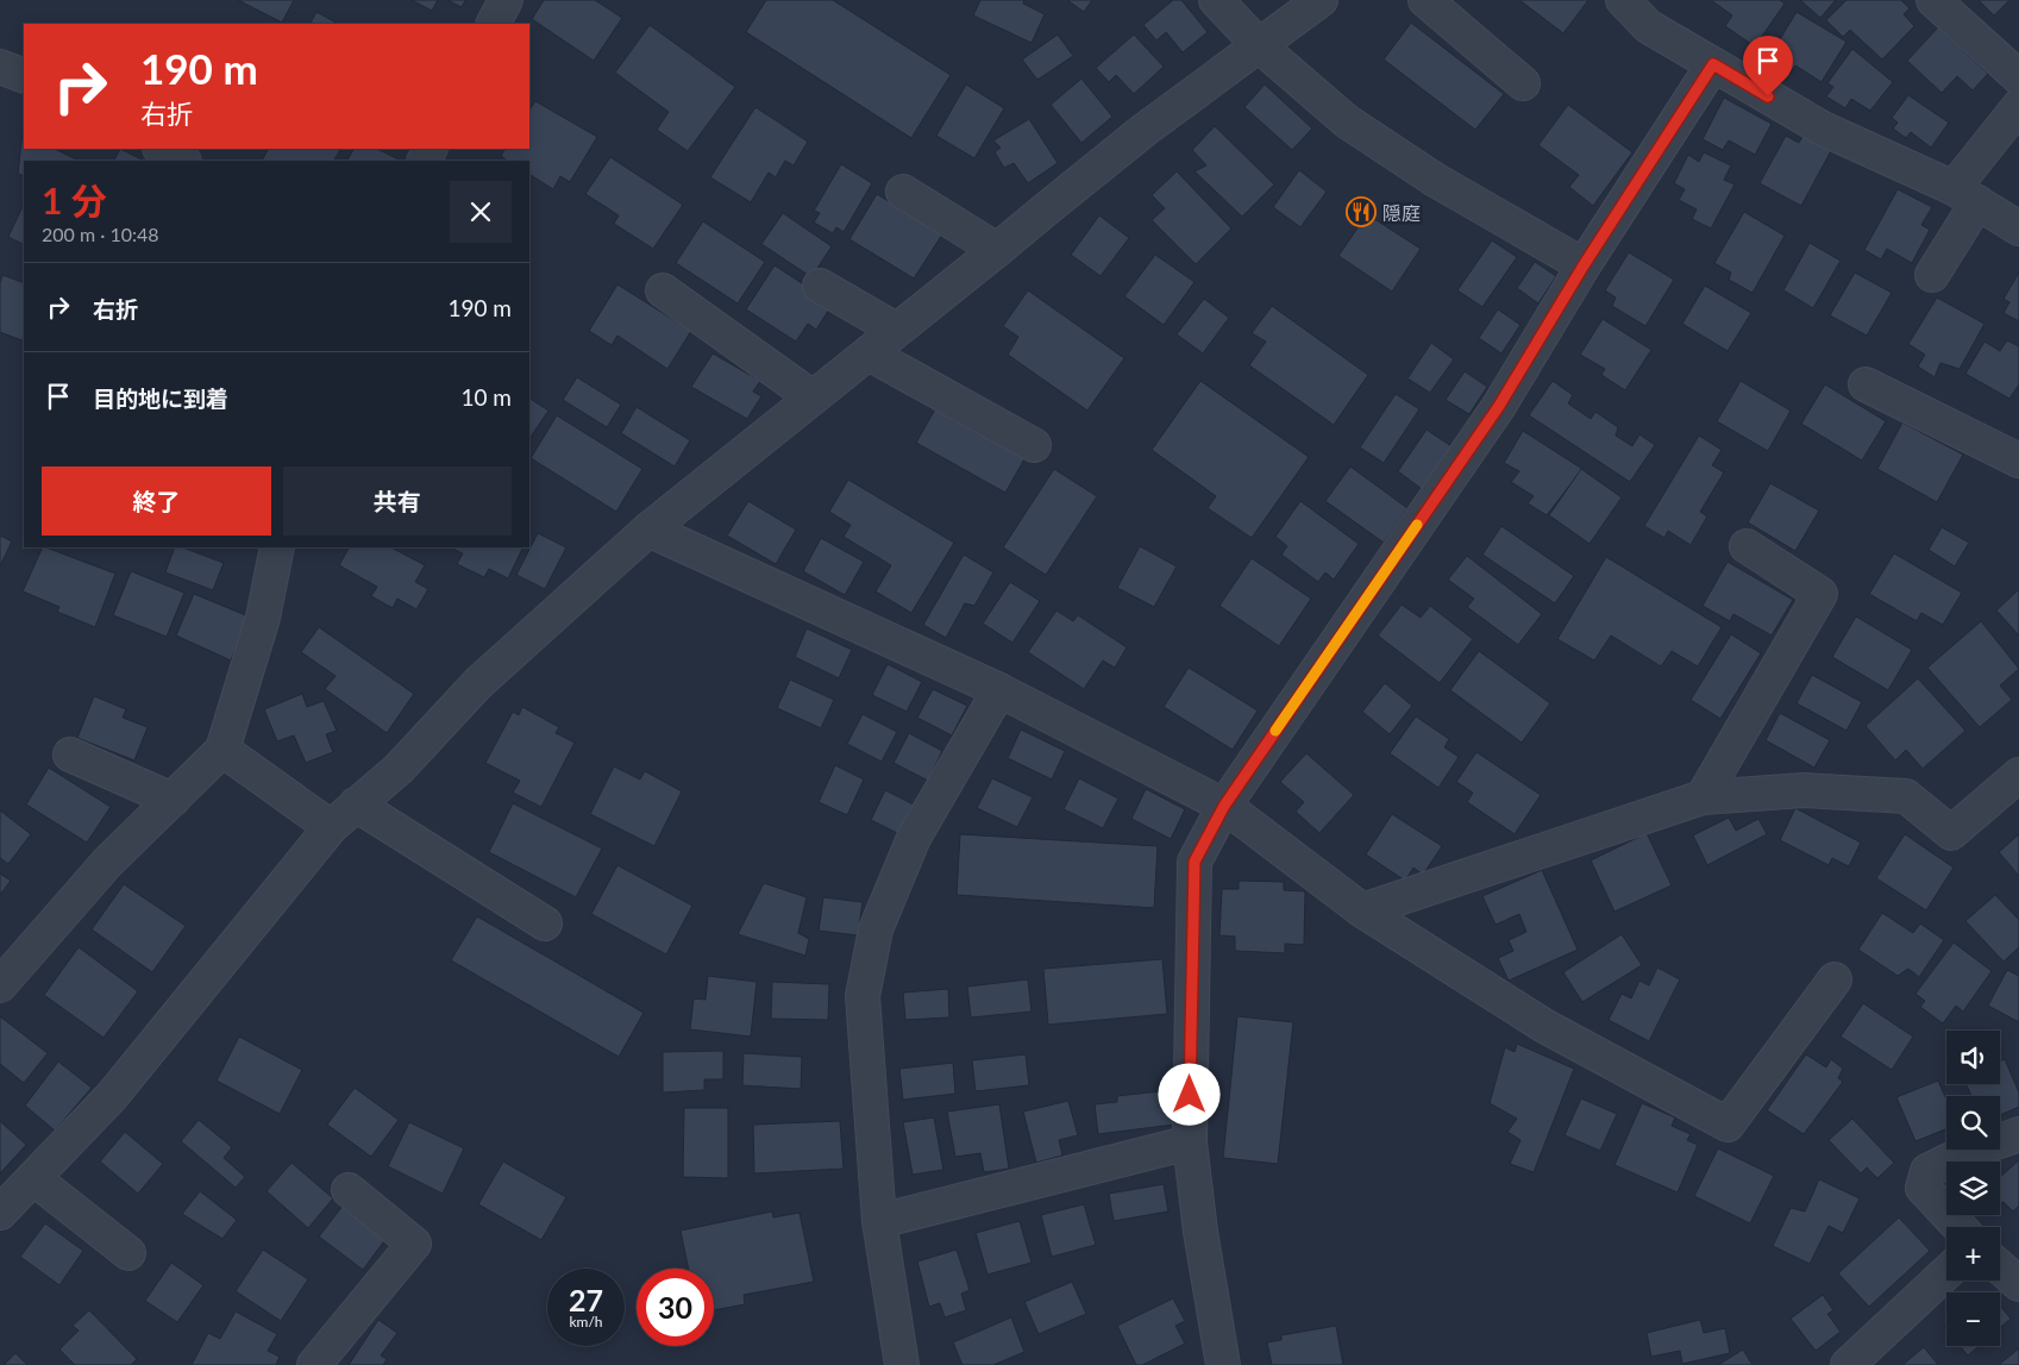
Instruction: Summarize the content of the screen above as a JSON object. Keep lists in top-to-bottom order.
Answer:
{
  "places": {
    "restaurant": ["隠庭"]
  },
  "page": {
    "turn": ["190 m", "右折"],
    "heading": ["1 分", "200 m · 10:48"],
    "list": [
      {
        "name": "右折",
        "value": "190 m"
      },
      {
        "name": "目的地に到着",
        "value": "10 m"
      }
    ],
    "buttons": ["終了", "共有"],
    "map_buttons": ["+", "−"],
    "speed": "27 km/h",
    "limit": "30"
  }
}
